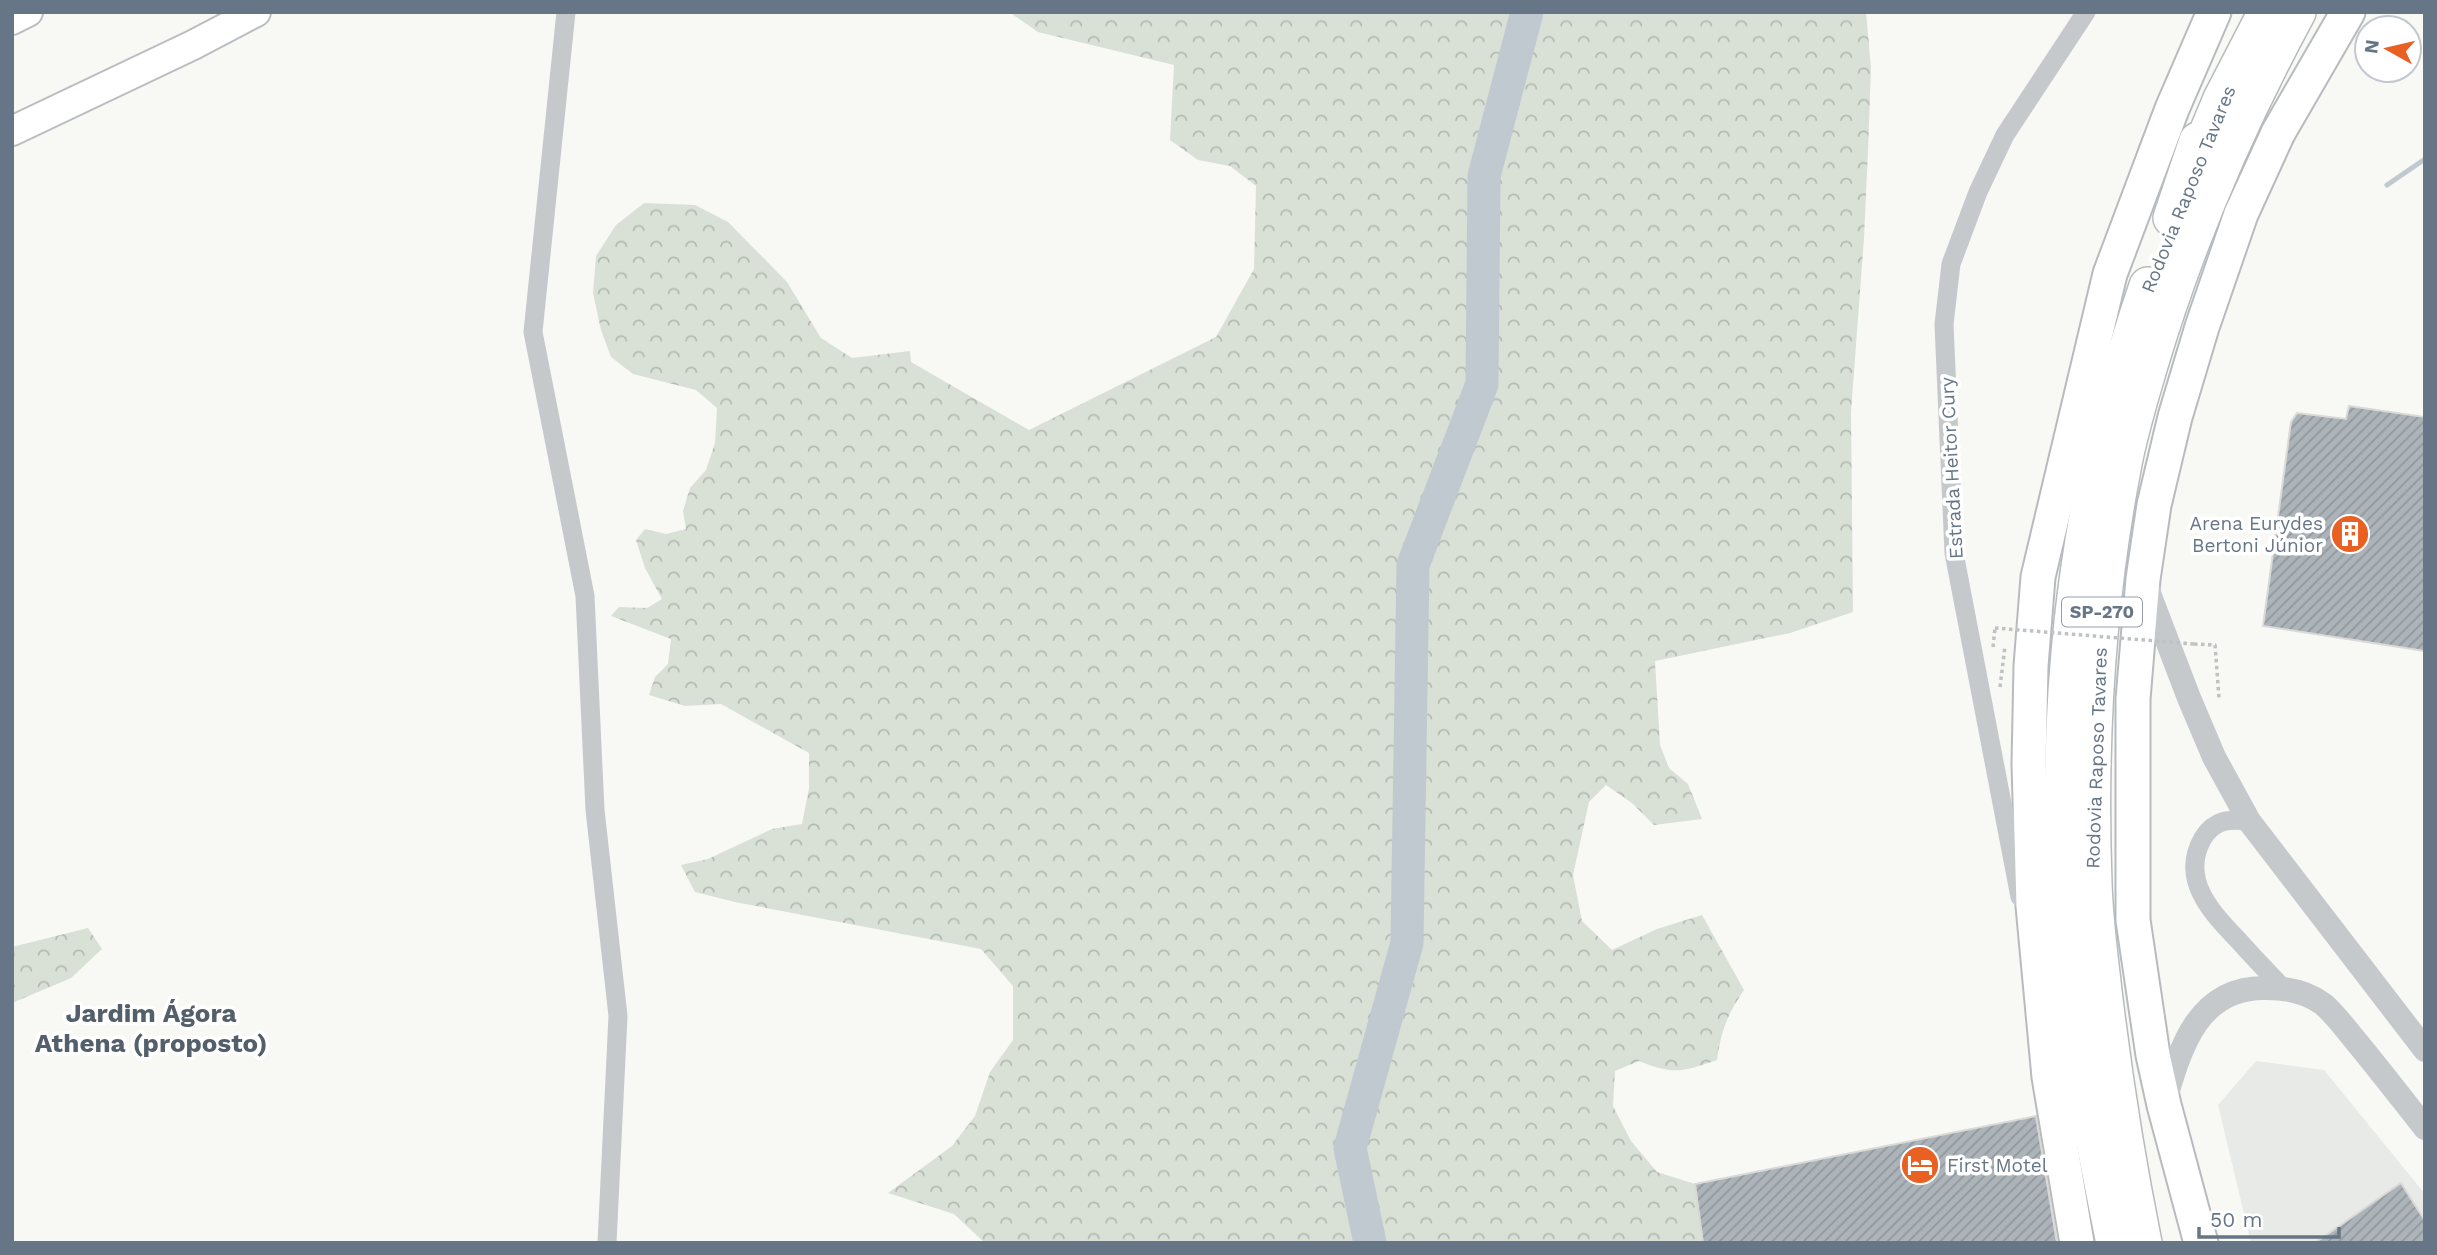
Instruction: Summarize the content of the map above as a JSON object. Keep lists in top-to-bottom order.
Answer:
{
  "streets": {
    "highway": ["Rodovia Raposo Tavares", "SP-270"],
    "street": ["Estrada Heitor Cury"]
  },
  "crossings": [
    ["Rodovia Raposo Tavares", "Estrada Heitor Cury"]
  ],
  "districts": ["Jardim Ágora Athena (proposto)"],
  "places": {
    "building": ["Arena Eurydes Bertoni Júnior"],
    "hotel": ["First Motel"]
  },
  "scale_bar": "50 m",
  "north": "left"
}
